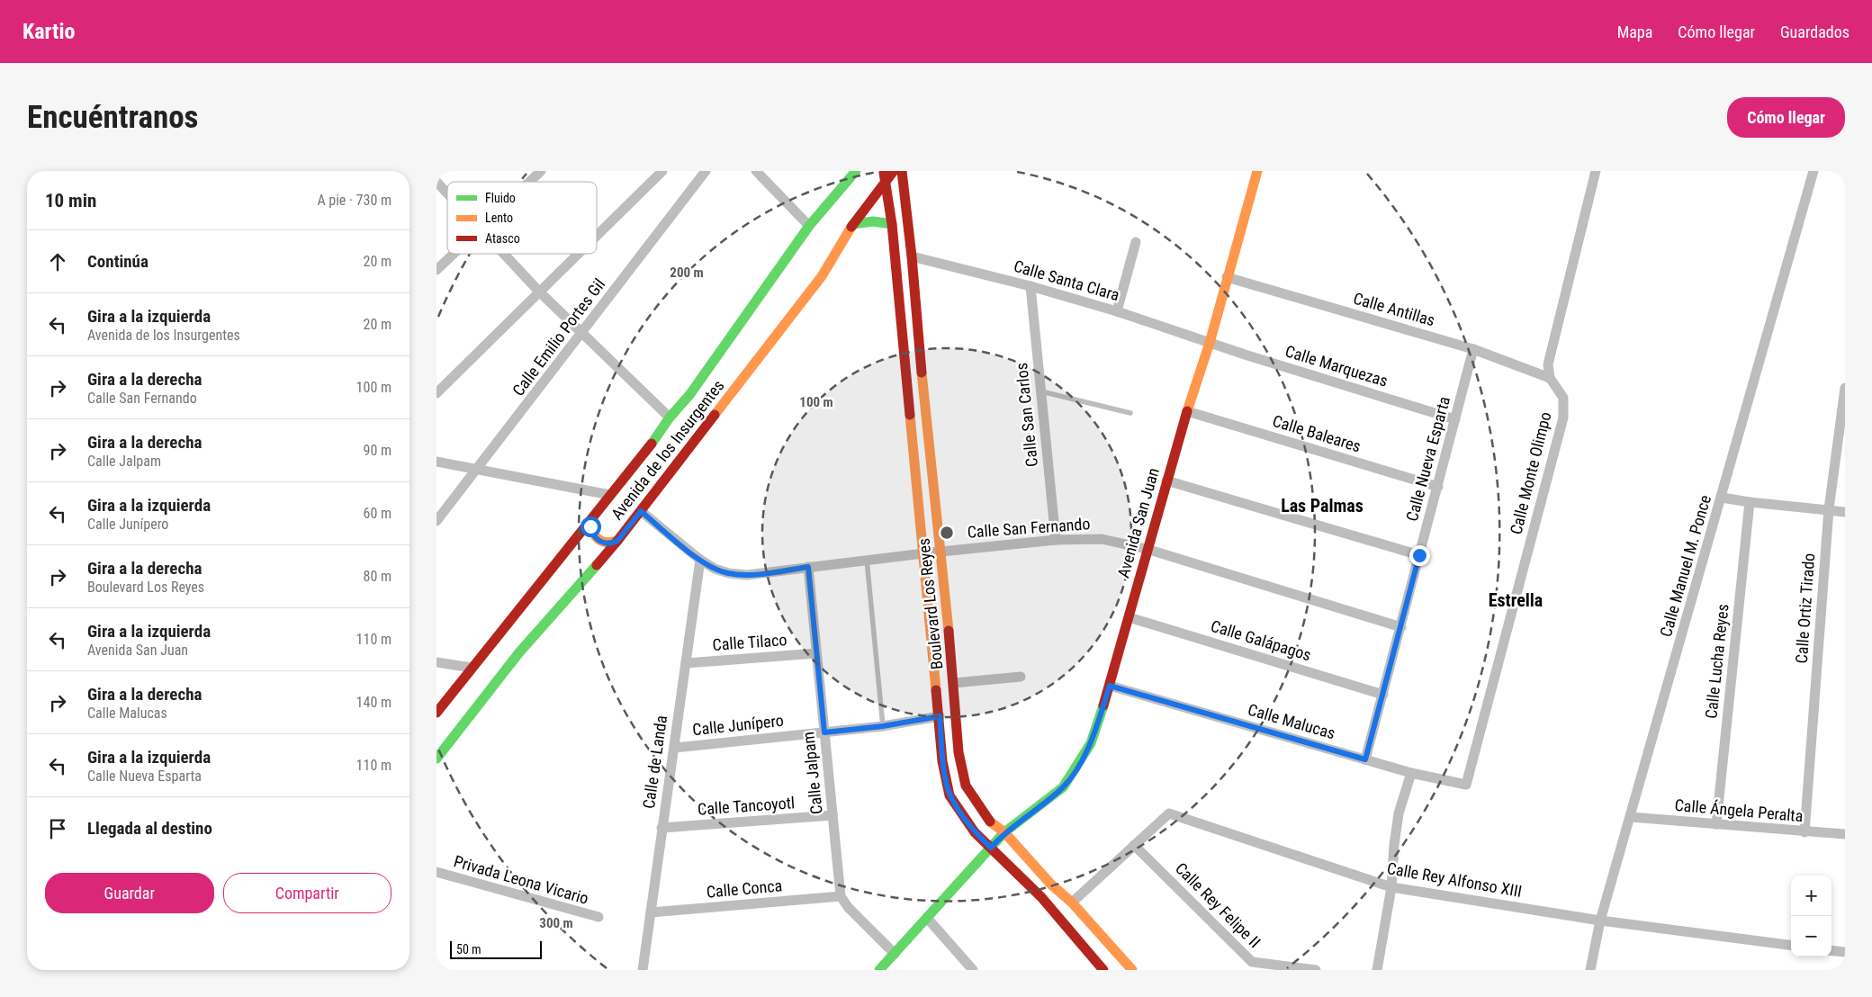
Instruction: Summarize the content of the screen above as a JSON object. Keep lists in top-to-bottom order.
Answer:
{
  "streets": {
    "main road": ["Avenida de los Insurgentes", "Avenida San Juan", "Boulevard Los Reyes"],
    "street": [
      "Calle Santa Clara",
      "Calle Antillas",
      "Calle Emilio Portes Gil",
      "Calle Marquezas",
      "Calle San Carlos",
      "Calle Baleares",
      "Calle Nueva Esparta",
      "Calle Monte Olimpo",
      "Calle San Fernando",
      "Calle Manuel M. Ponce",
      "Calle Ortiz Tirado",
      "Calle Galápagos",
      "Calle Tilaco",
      "Calle Lucha Reyes",
      "Calle Malucas",
      "Calle Junípero",
      "Calle de Landa",
      "Calle Jalpam",
      "Calle Tancoyotl",
      "Calle Ángela Peralta",
      "Privada Leona Vicario",
      "Calle Rey Alfonso XIII",
      "Calle Conca",
      "Calle Rey Felipe II"
    ]
  },
  "crossings": [
    ["Calle Santa Clara", "Calle Marquezas"],
    ["Calle Santa Clara", "Calle San Carlos"],
    ["Calle Santa Clara", "Avenida San Juan"],
    ["Calle Santa Clara", "Boulevard Los Reyes"],
    ["Calle Antillas", "Calle Nueva Esparta"],
    ["Calle Antillas", "Calle Monte Olimpo"],
    ["Calle Antillas", "Avenida San Juan"],
    ["Calle Marquezas", "Calle Nueva Esparta"],
    ["Calle Marquezas", "Avenida San Juan"],
    ["Calle San Carlos", "Calle San Fernando"],
    ["Calle Baleares", "Calle Nueva Esparta"],
    ["Calle Baleares", "Avenida San Juan"],
    ["Avenida de los Insurgentes", "Calle San Fernando"],
    ["Avenida de los Insurgentes", "Boulevard Los Reyes"],
    ["Calle Nueva Esparta", "Calle San Fernando"],
    ["Calle Nueva Esparta", "Calle Galápagos"],
    ["Calle Nueva Esparta", "Calle Malucas"],
    ["Calle Monte Olimpo", "Calle Malucas"],
    ["Avenida San Juan", "Calle San Fernando"],
    ["Avenida San Juan", "Boulevard Los Reyes"],
    ["Avenida San Juan", "Calle Galápagos"],
    ["Avenida San Juan", "Calle Malucas"],
    ["Calle San Fernando", "Boulevard Los Reyes"],
    ["Calle San Fernando", "Calle de Landa"],
    ["Calle San Fernando", "Calle Jalpam"],
    ["Calle Manuel M. Ponce", "Calle Ángela Peralta"],
    ["Calle Manuel M. Ponce", "Calle Rey Alfonso XIII"],
    ["Boulevard Los Reyes", "Calle Junípero"],
    ["Boulevard Los Reyes", "Calle Rey Alfonso XIII"],
    ["Calle Ortiz Tirado", "Calle Ángela Peralta"],
    ["Calle Tilaco", "Calle de Landa"],
    ["Calle Tilaco", "Calle Jalpam"],
    ["Calle Lucha Reyes", "Calle Ángela Peralta"],
    ["Calle Junípero", "Calle de Landa"],
    ["Calle Junípero", "Calle Jalpam"],
    ["Calle de Landa", "Calle Tancoyotl"],
    ["Calle de Landa", "Calle Conca"],
    ["Calle Jalpam", "Calle Tancoyotl"],
    ["Calle Jalpam", "Calle Conca"],
    ["Calle Rey Alfonso XIII", "Calle Rey Felipe II"]
  ],
  "districts": ["Las Palmas", "Estrella"],
  "legend": ["Fluido", "Lento", "Atasco"],
  "scale_bar": "50 m",
  "page": {
    "header": "Kartio",
    "nav": ["Mapa", "Cómo llegar", "Guardados"],
    "buttons": [
      "Cómo llegar",
      ["Guardar", "Compartir"]
    ],
    "title": "Encuéntranos",
    "heading": ["10 min", "A pie · 730 m"],
    "list": [
      ["Continúa", "20 m"],
      ["Gira a la izquierda", "Avenida de los Insurgentes", "20 m"],
      ["Gira a la derecha", "Calle San Fernando", "100 m"],
      ["Gira a la derecha", "Calle Jalpam", "90 m"],
      ["Gira a la izquierda", "Calle Junípero", "60 m"],
      ["Gira a la derecha", "Boulevard Los Reyes", "80 m"],
      ["Gira a la izquierda", "Avenida San Juan", "110 m"],
      ["Gira a la derecha", "Calle Malucas", "140 m"],
      ["Gira a la izquierda", "Calle Nueva Esparta", "110 m"],
      "Llegada al destino"
    ],
    "map_buttons": ["+", "−"],
    "scale": "50 m"
  },
  "rings": ["200 m", "100 m", "300 m"]
}
